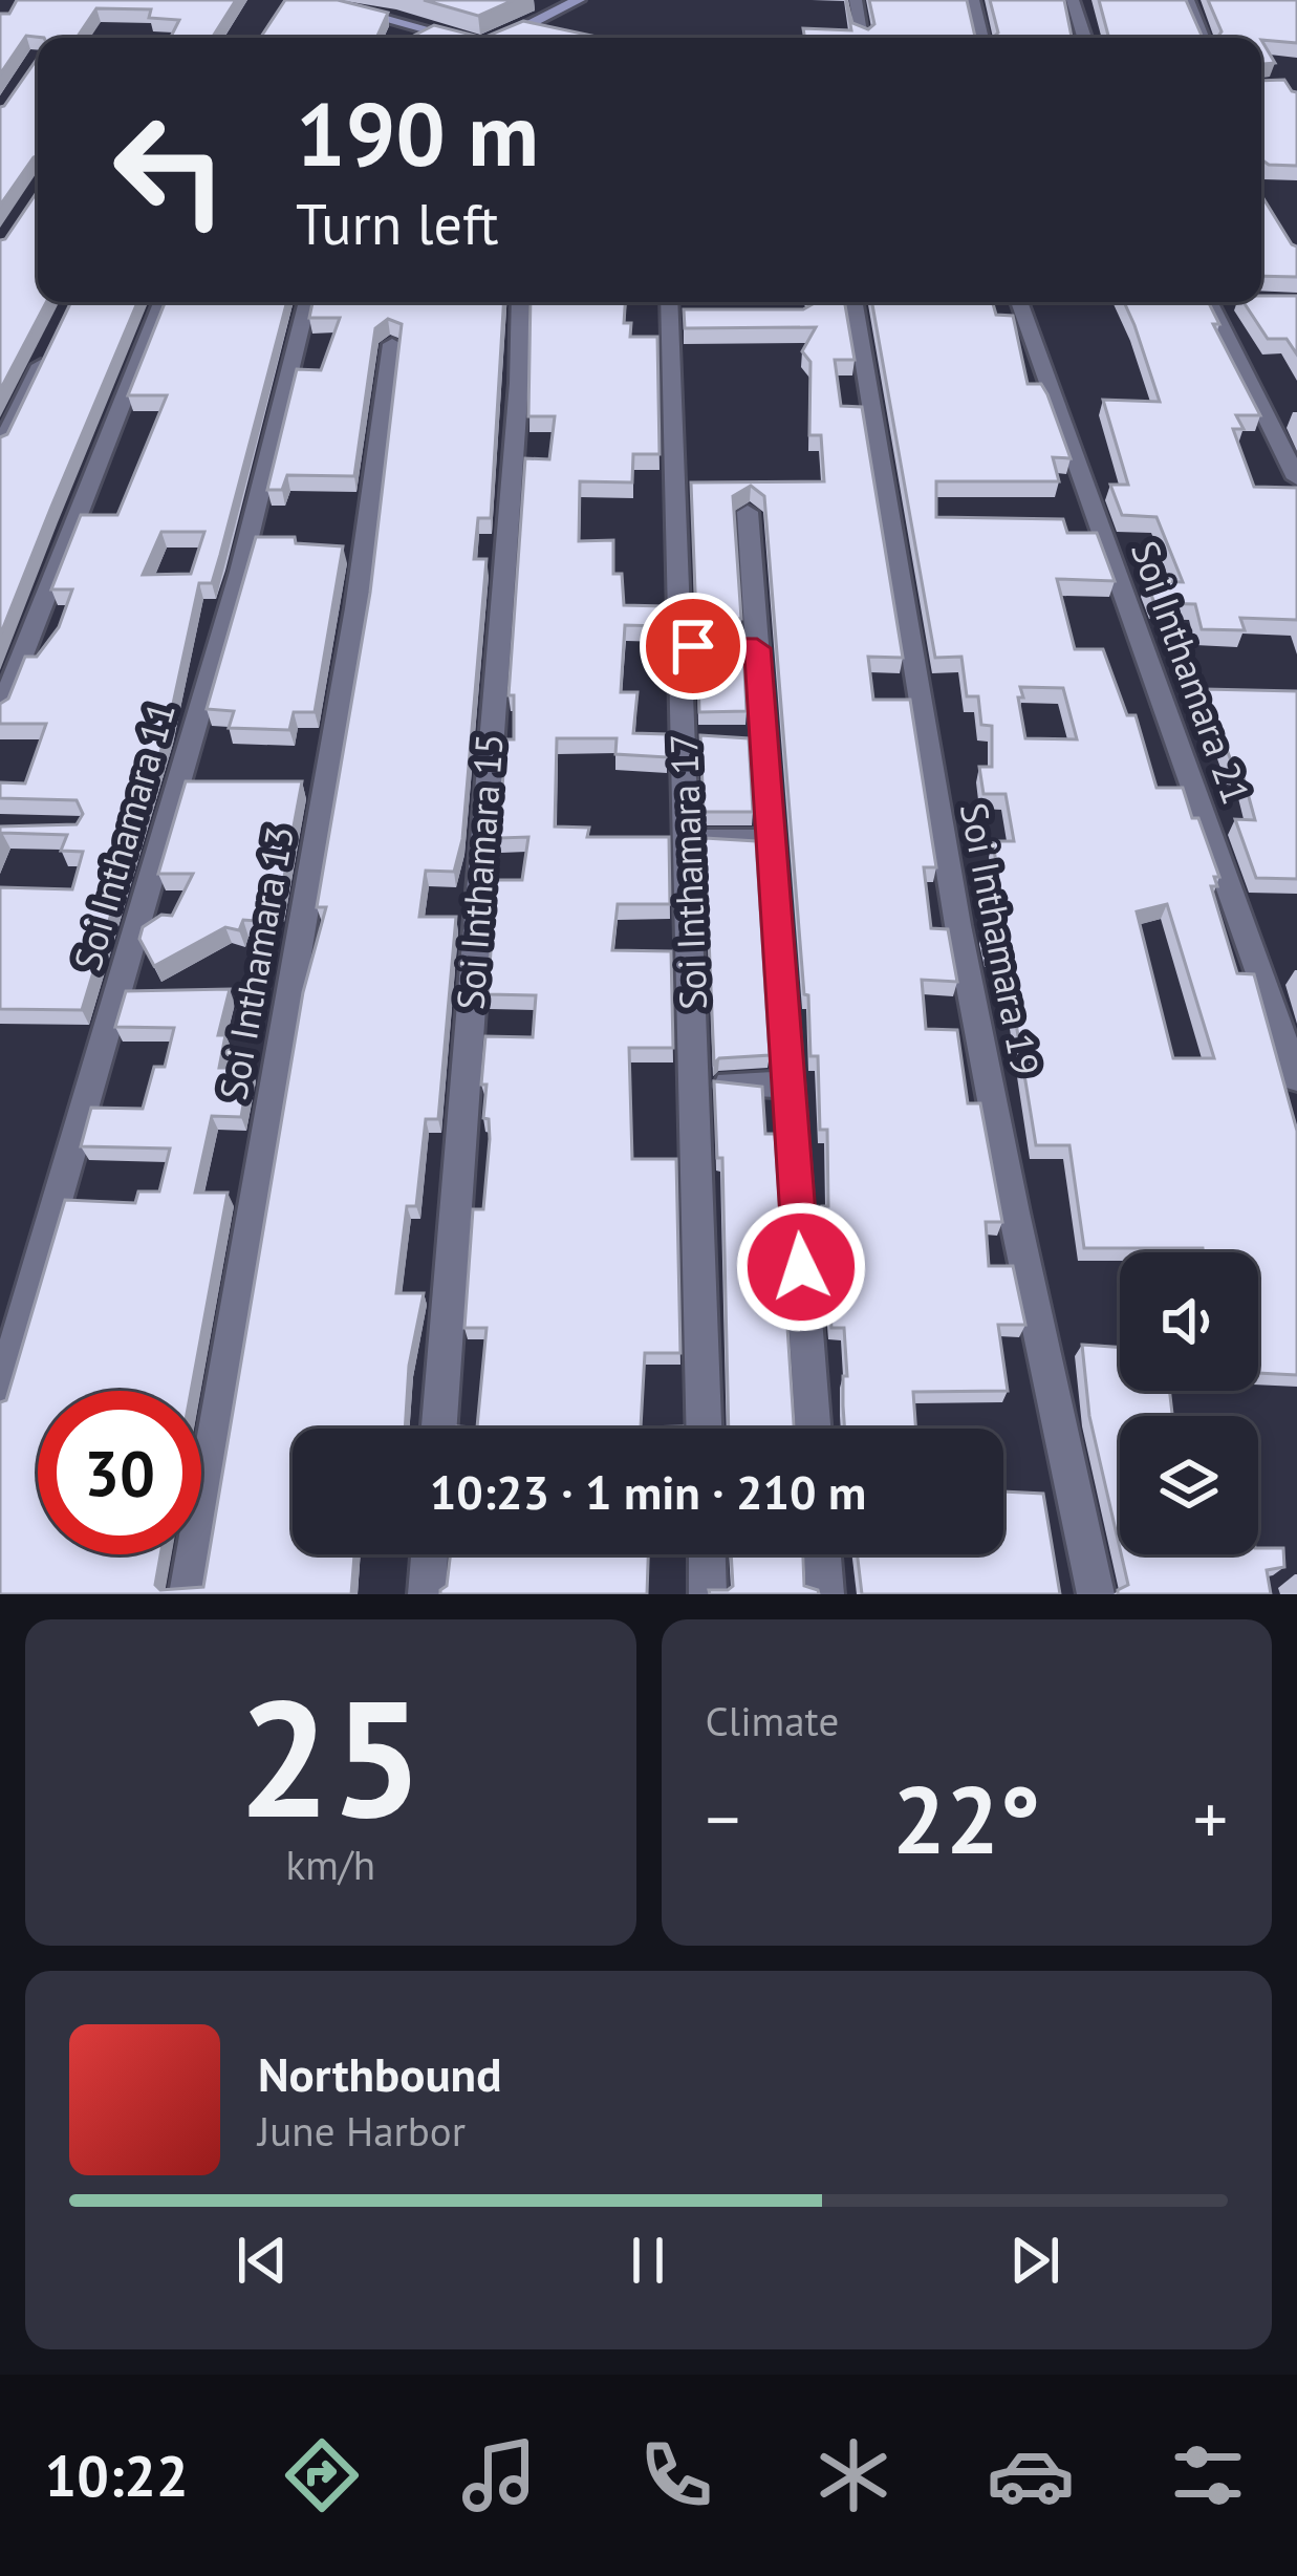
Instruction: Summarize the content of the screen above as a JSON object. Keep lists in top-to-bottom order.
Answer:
{
  "streets": {
    "street": [
      "Soi Inthamara 21",
      "Soi Inthamara 11",
      "Soi Inthamara 15",
      "Soi Inthamara 17",
      "Soi Inthamara 19",
      "Soi Inthamara 13"
    ]
  },
  "page": {
    "turn": ["190 m", "Turn left"],
    "limit": "30",
    "trip": "10:23 · 1 min · 210 m",
    "tile": [
      ["25", "km/h"],
      "Climate"
    ],
    "heat": ["−", "22°", "+"],
    "song": ["Northbound", "June Harbor"],
    "tabs": "10:22"
  }
}
